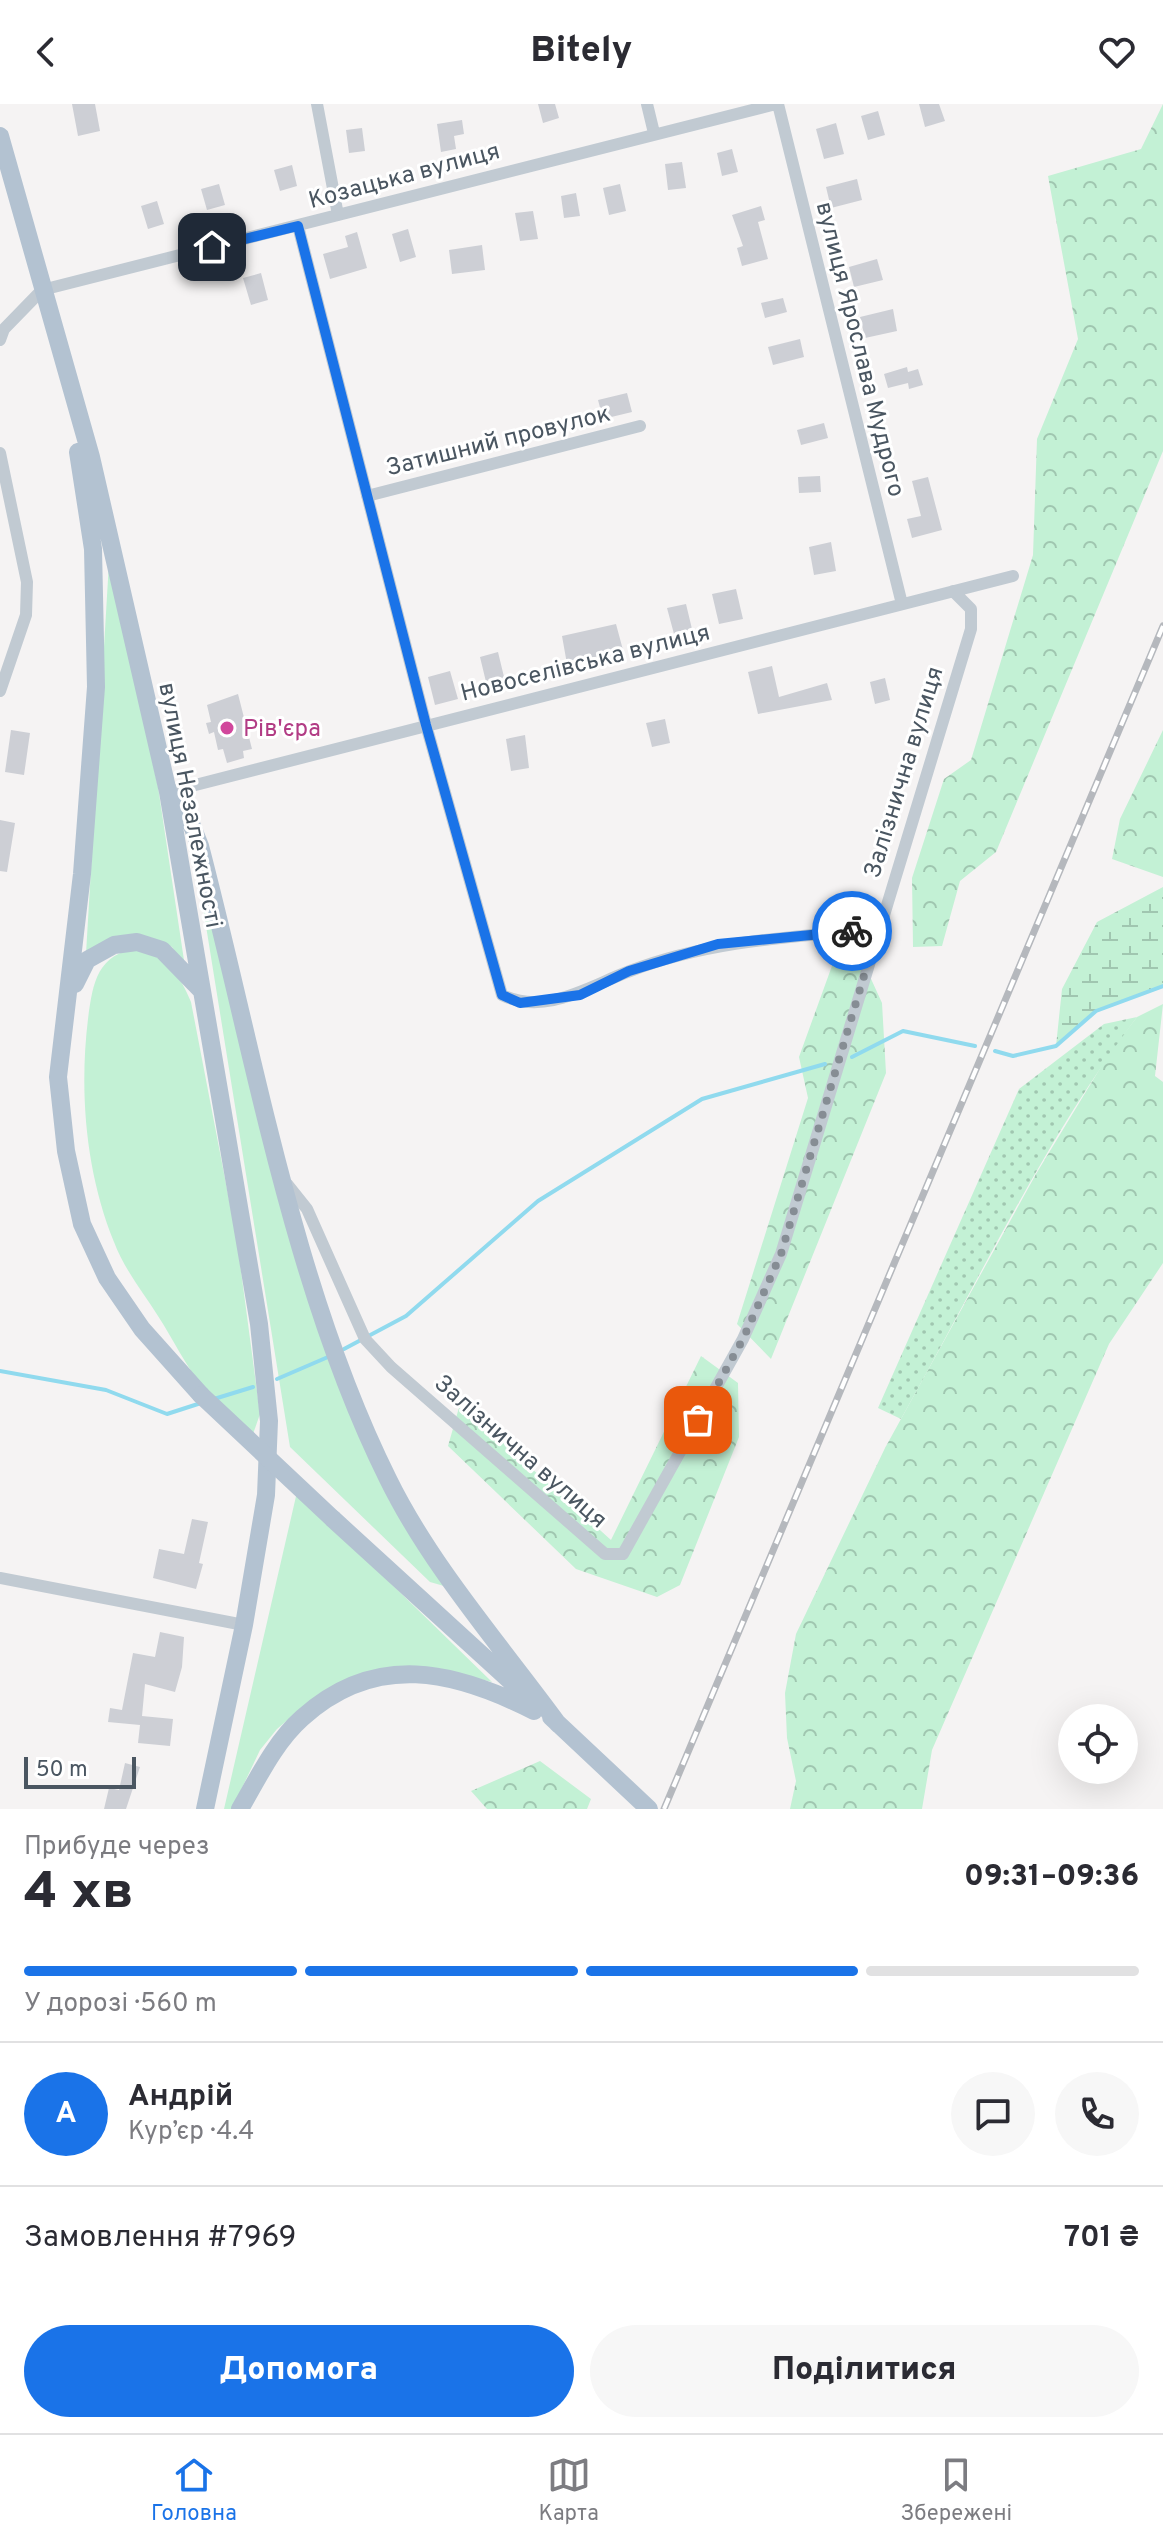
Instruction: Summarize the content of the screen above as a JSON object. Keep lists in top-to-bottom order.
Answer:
{
  "streets": {
    "main road": ["вулиця Незалежності"],
    "street": [
      "Козацька вулиця",
      "вулиця Ярослава Мудрого",
      "Затишний провулок",
      "Новоселівська вулиця",
      "Залізнична вулиця"
    ]
  },
  "crossings": [
    ["Козацька вулиця", "вулиця Ярослава Мудрого"],
    ["Козацька вулиця", "вулиця Незалежності"],
    ["вулиця Ярослава Мудрого", "Новоселівська вулиця"],
    ["Новоселівська вулиця", "Залізнична вулиця"],
    ["Новоселівська вулиця", "вулиця Незалежності"]
  ],
  "places": ["Рів'єра"],
  "scale_bar": "50 m",
  "page": {
    "header": "Bitely",
    "scale": "50 m",
    "heading": ["4 хв", "Прибуде через", "09:31–09:36"],
    "panel": [
      "Андрій",
      "Кур’єр · 4.4",
      "Замовлення #7969",
      "701 ₴"
    ],
    "bar": "У дорозі · 560 m",
    "round": "А",
    "buttons": ["Допомога", "Поділитися"],
    "tabs": ["Головна", "Карта", "Збережені"]
  }
}
